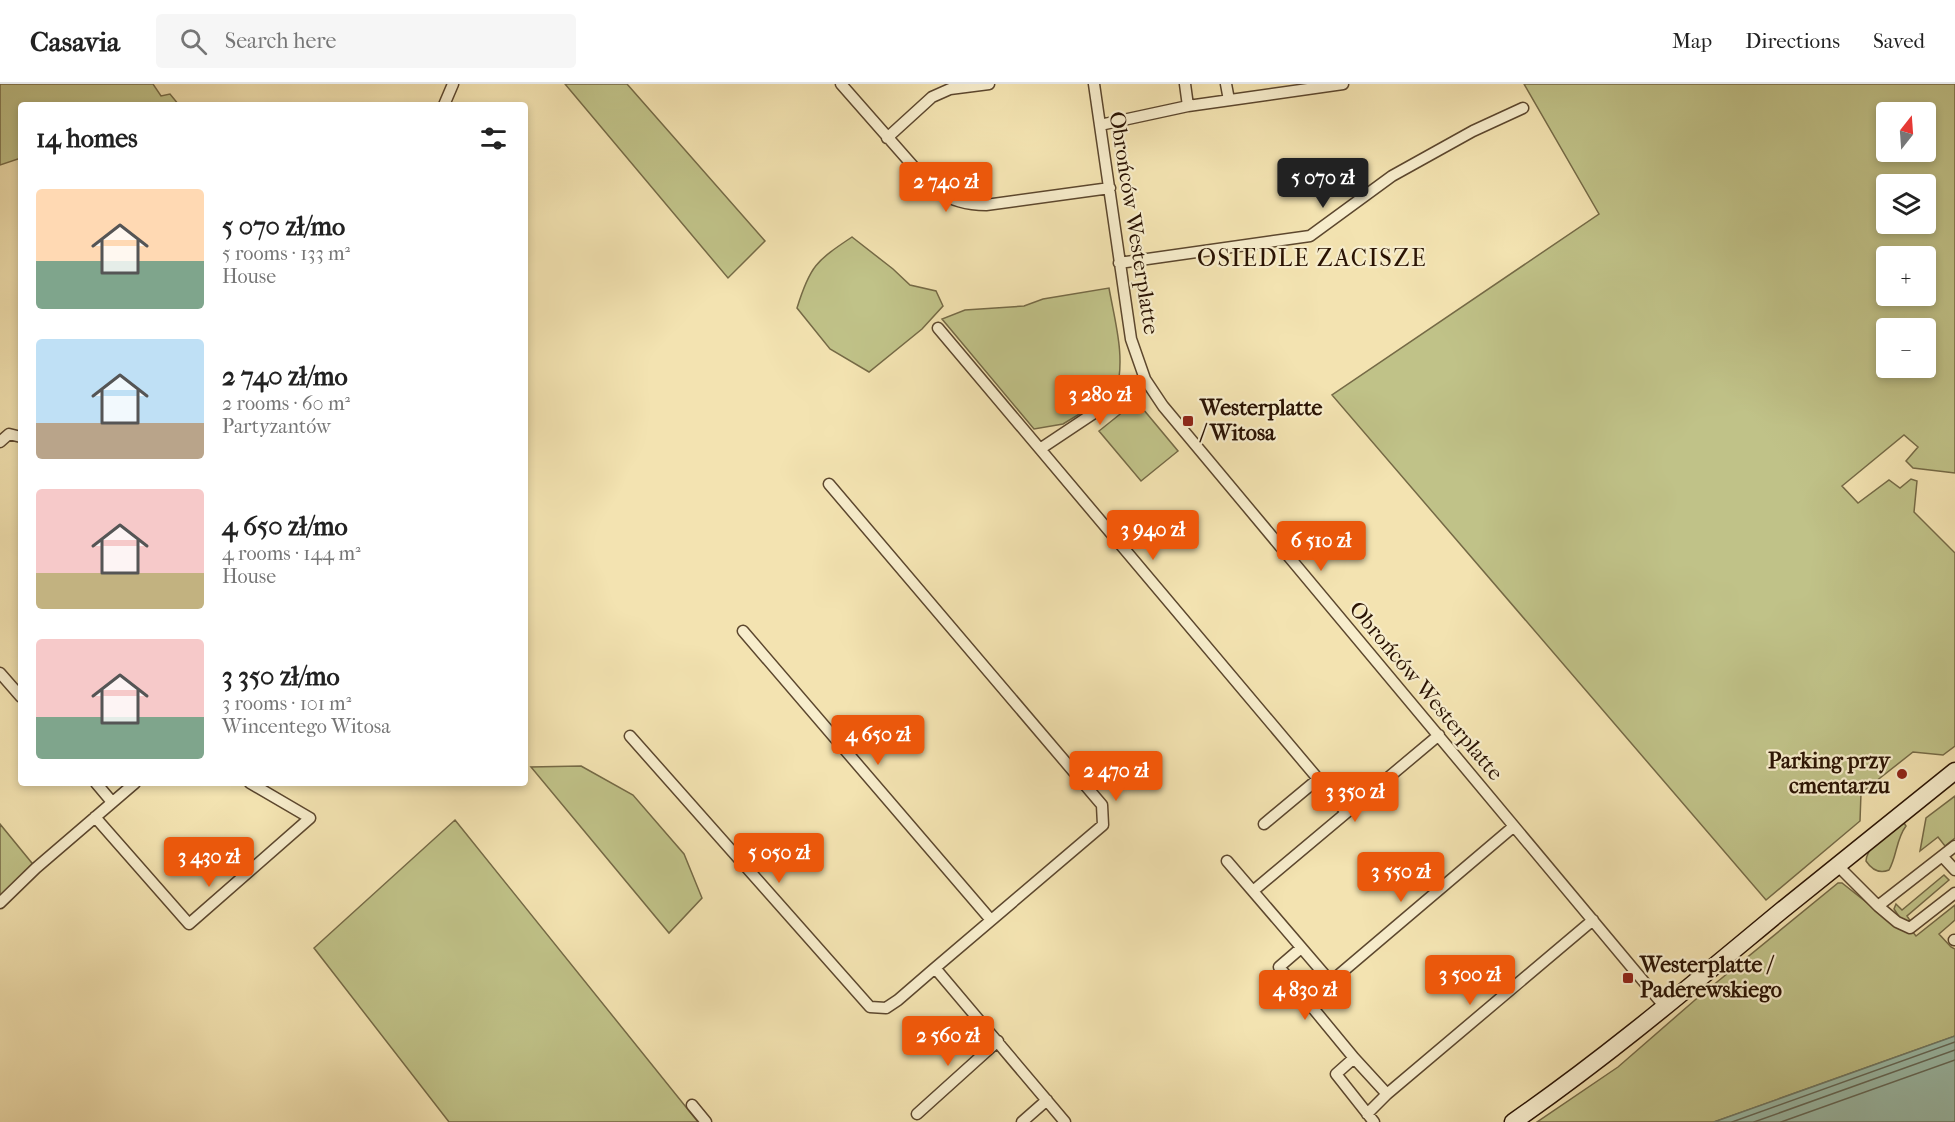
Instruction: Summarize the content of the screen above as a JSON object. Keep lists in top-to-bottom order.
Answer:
{
  "streets": {
    "street": ["Obrońców Westerplatte"]
  },
  "districts": ["OSIEDLE ZACISZE"],
  "places": {
    "transit": ["Westerplatte / Witosa", "Westerplatte / Paderewskiego"],
    "other": ["Parking przy cmentarzu"]
  },
  "north": "top",
  "page": {
    "header": "Casavia",
    "search": "Search here",
    "nav": ["Map", "Directions", "Saved"],
    "map_buttons": ["+", "−"],
    "heading": "14 homes",
    "price": [
      "5 070 zł",
      "2 740 zł",
      "3 280 zł",
      "3 940 zł",
      "6 510 zł",
      "4 650 zł",
      "2 470 zł",
      "3 350 zł",
      "5 050 zł",
      "3 430 zł",
      "3 550 zł",
      "3 500 zł",
      "4 830 zł",
      "2 560 zł"
    ],
    "list": [
      {
        "name": "5 070 zł/mo",
        "note": "5 rooms · 133 m² · House"
      },
      {
        "name": "2 740 zł/mo",
        "note": "2 rooms · 60 m² · Partyzantów"
      },
      {
        "name": "4 650 zł/mo",
        "note": "4 rooms · 144 m² · House"
      },
      {
        "name": "3 350 zł/mo",
        "note": "3 rooms · 101 m² · Wincentego Witosa"
      }
    ]
  }
}
